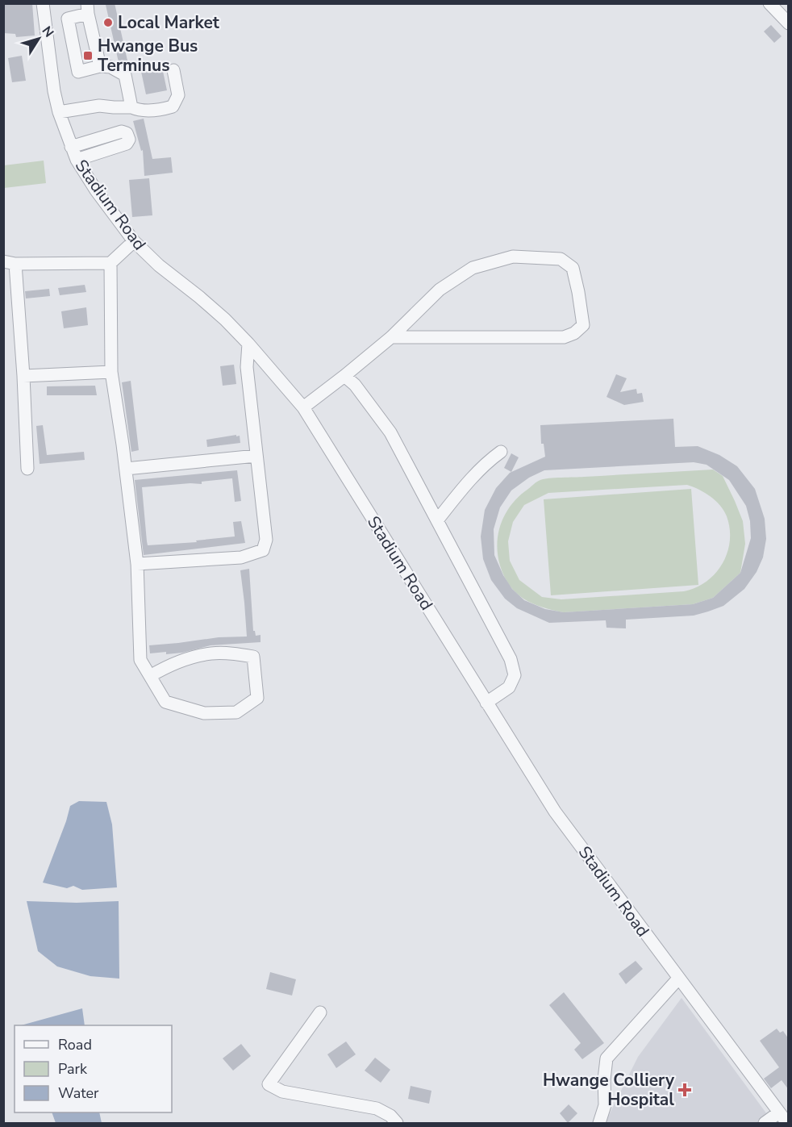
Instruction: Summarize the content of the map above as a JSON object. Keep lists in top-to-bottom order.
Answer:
{
  "streets": {
    "street": ["Stadium Road"]
  },
  "places": {
    "other": ["Local Market"],
    "transit": ["Hwange Bus Terminus"],
    "health": ["Hwange Colliery Hospital"]
  },
  "legend": ["Road", "Park", "Water"],
  "north": "top right"
}
